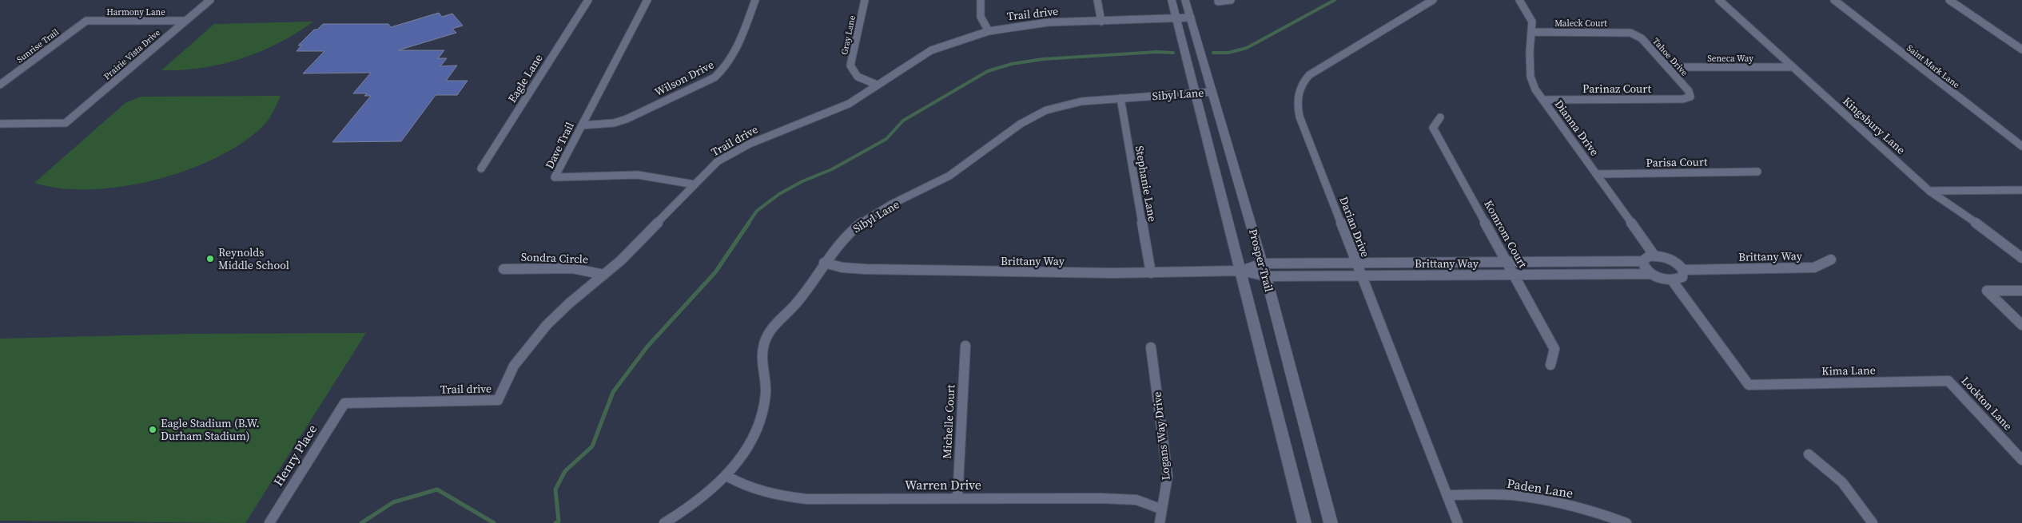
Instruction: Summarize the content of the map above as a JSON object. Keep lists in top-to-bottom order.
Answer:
{
  "streets": {
    "main road": ["Prosper Trail"],
    "street": [
      "Harmony Lane",
      "Trail drive",
      "Maleck Court",
      "Gray Lane",
      "Sunrise Trail",
      "Prairie Vista Drive",
      "Tahoe Drive",
      "Seneca Way",
      "Saint Mark Lane",
      "Eagle Lane",
      "Wilson Drive",
      "Parinaz Court",
      "Sibyl Lane",
      "Kingsbury Lane",
      "Dianna Drive",
      "Dave Trail",
      "Parisa Court",
      "Stephanie Lane",
      "Darian Drive",
      "Komrom Court",
      "Brittany Way",
      "Sondra Circle",
      "Kima Lane",
      "Lockton Lane",
      "Michelle Court",
      "Logans Way Drive",
      "Henry Place",
      "Warren Drive",
      "Paden Lane"
    ]
  },
  "crossings": [
    ["Harmony Lane", "Sunrise Trail"],
    ["Harmony Lane", "Prairie Vista Drive"],
    ["Trail drive", "Gray Lane"],
    ["Trail drive", "Dave Trail"],
    ["Trail drive", "Sondra Circle"],
    ["Trail drive", "Prosper Trail"],
    ["Trail drive", "Henry Place"],
    ["Maleck Court", "Tahoe Drive"],
    ["Maleck Court", "Dianna Drive"],
    ["Tahoe Drive", "Seneca Way"],
    ["Tahoe Drive", "Parinaz Court"],
    ["Seneca Way", "Kingsbury Lane"],
    ["Wilson Drive", "Dave Trail"],
    ["Parinaz Court", "Dianna Drive"],
    ["Sibyl Lane", "Stephanie Lane"],
    ["Sibyl Lane", "Brittany Way"],
    ["Sibyl Lane", "Prosper Trail"],
    ["Sibyl Lane", "Warren Drive"],
    ["Dianna Drive", "Parisa Court"],
    ["Stephanie Lane", "Brittany Way"],
    ["Darian Drive", "Brittany Way"],
    ["Darian Drive", "Paden Lane"],
    ["Komrom Court", "Brittany Way"],
    ["Brittany Way", "Prosper Trail"],
    ["Brittany Way", "Kima Lane"],
    ["Kima Lane", "Lockton Lane"],
    ["Michelle Court", "Warren Drive"],
    ["Logans Way Drive", "Warren Drive"]
  ],
  "places": ["Reynolds Middle School", "Eagle Stadium (B.W. Durham Stadium)"]
}
